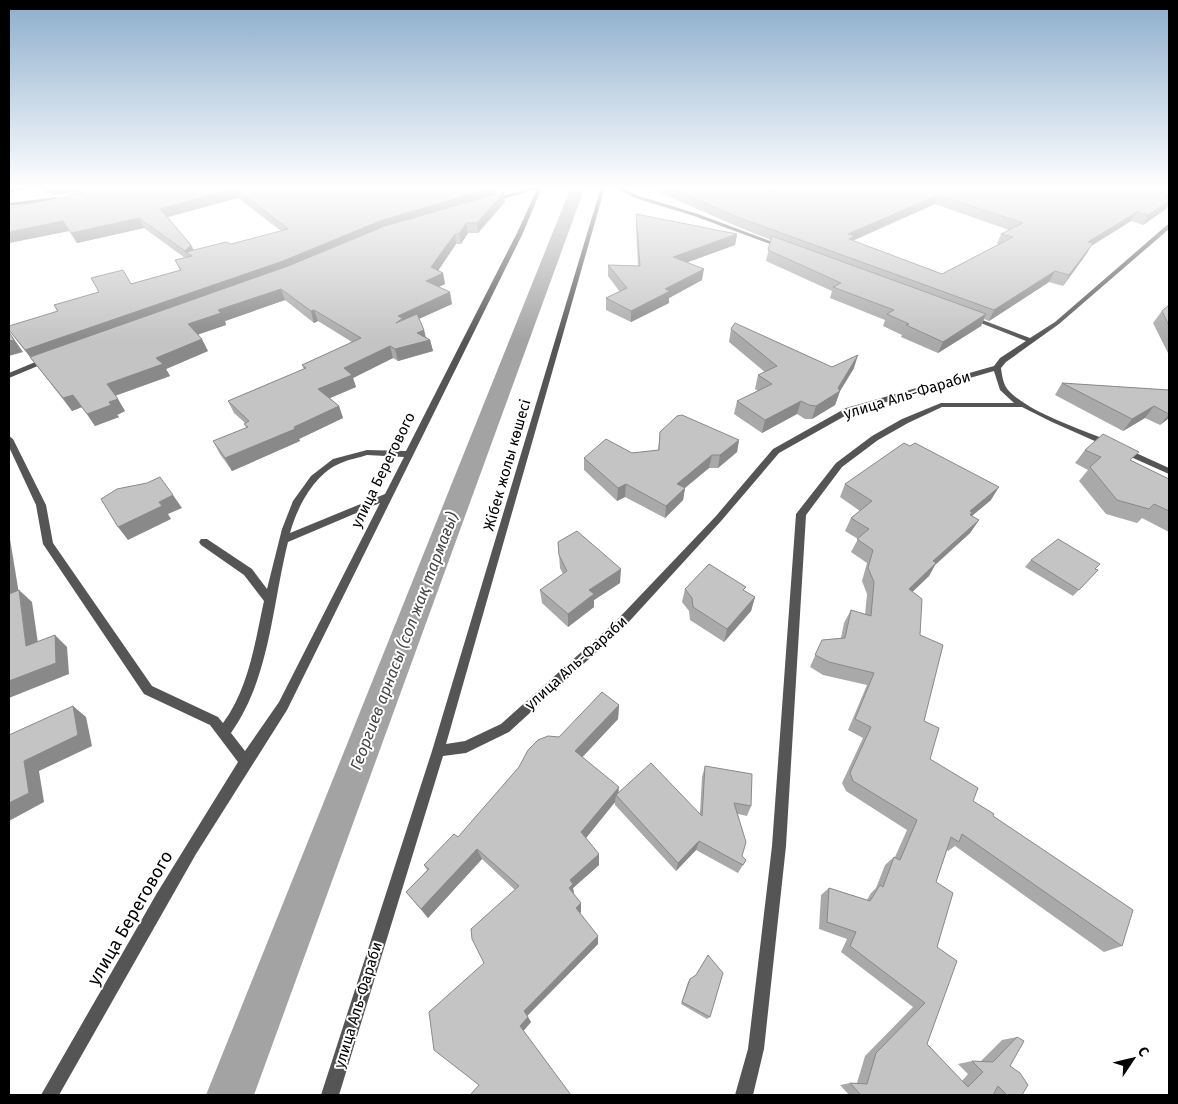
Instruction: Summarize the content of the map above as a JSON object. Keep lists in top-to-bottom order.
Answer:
{
  "streets": {
    "street": ["улица Аль-Фараби", "Жібек жолы көшесі", "улица Берегового"]
  },
  "crossings": [
    ["улица Аль-Фараби", "Жібек жолы көшесі"]
  ],
  "water": ["Георгиев арнасы (сол жақ тармағы)"],
  "north": "top right"
}
